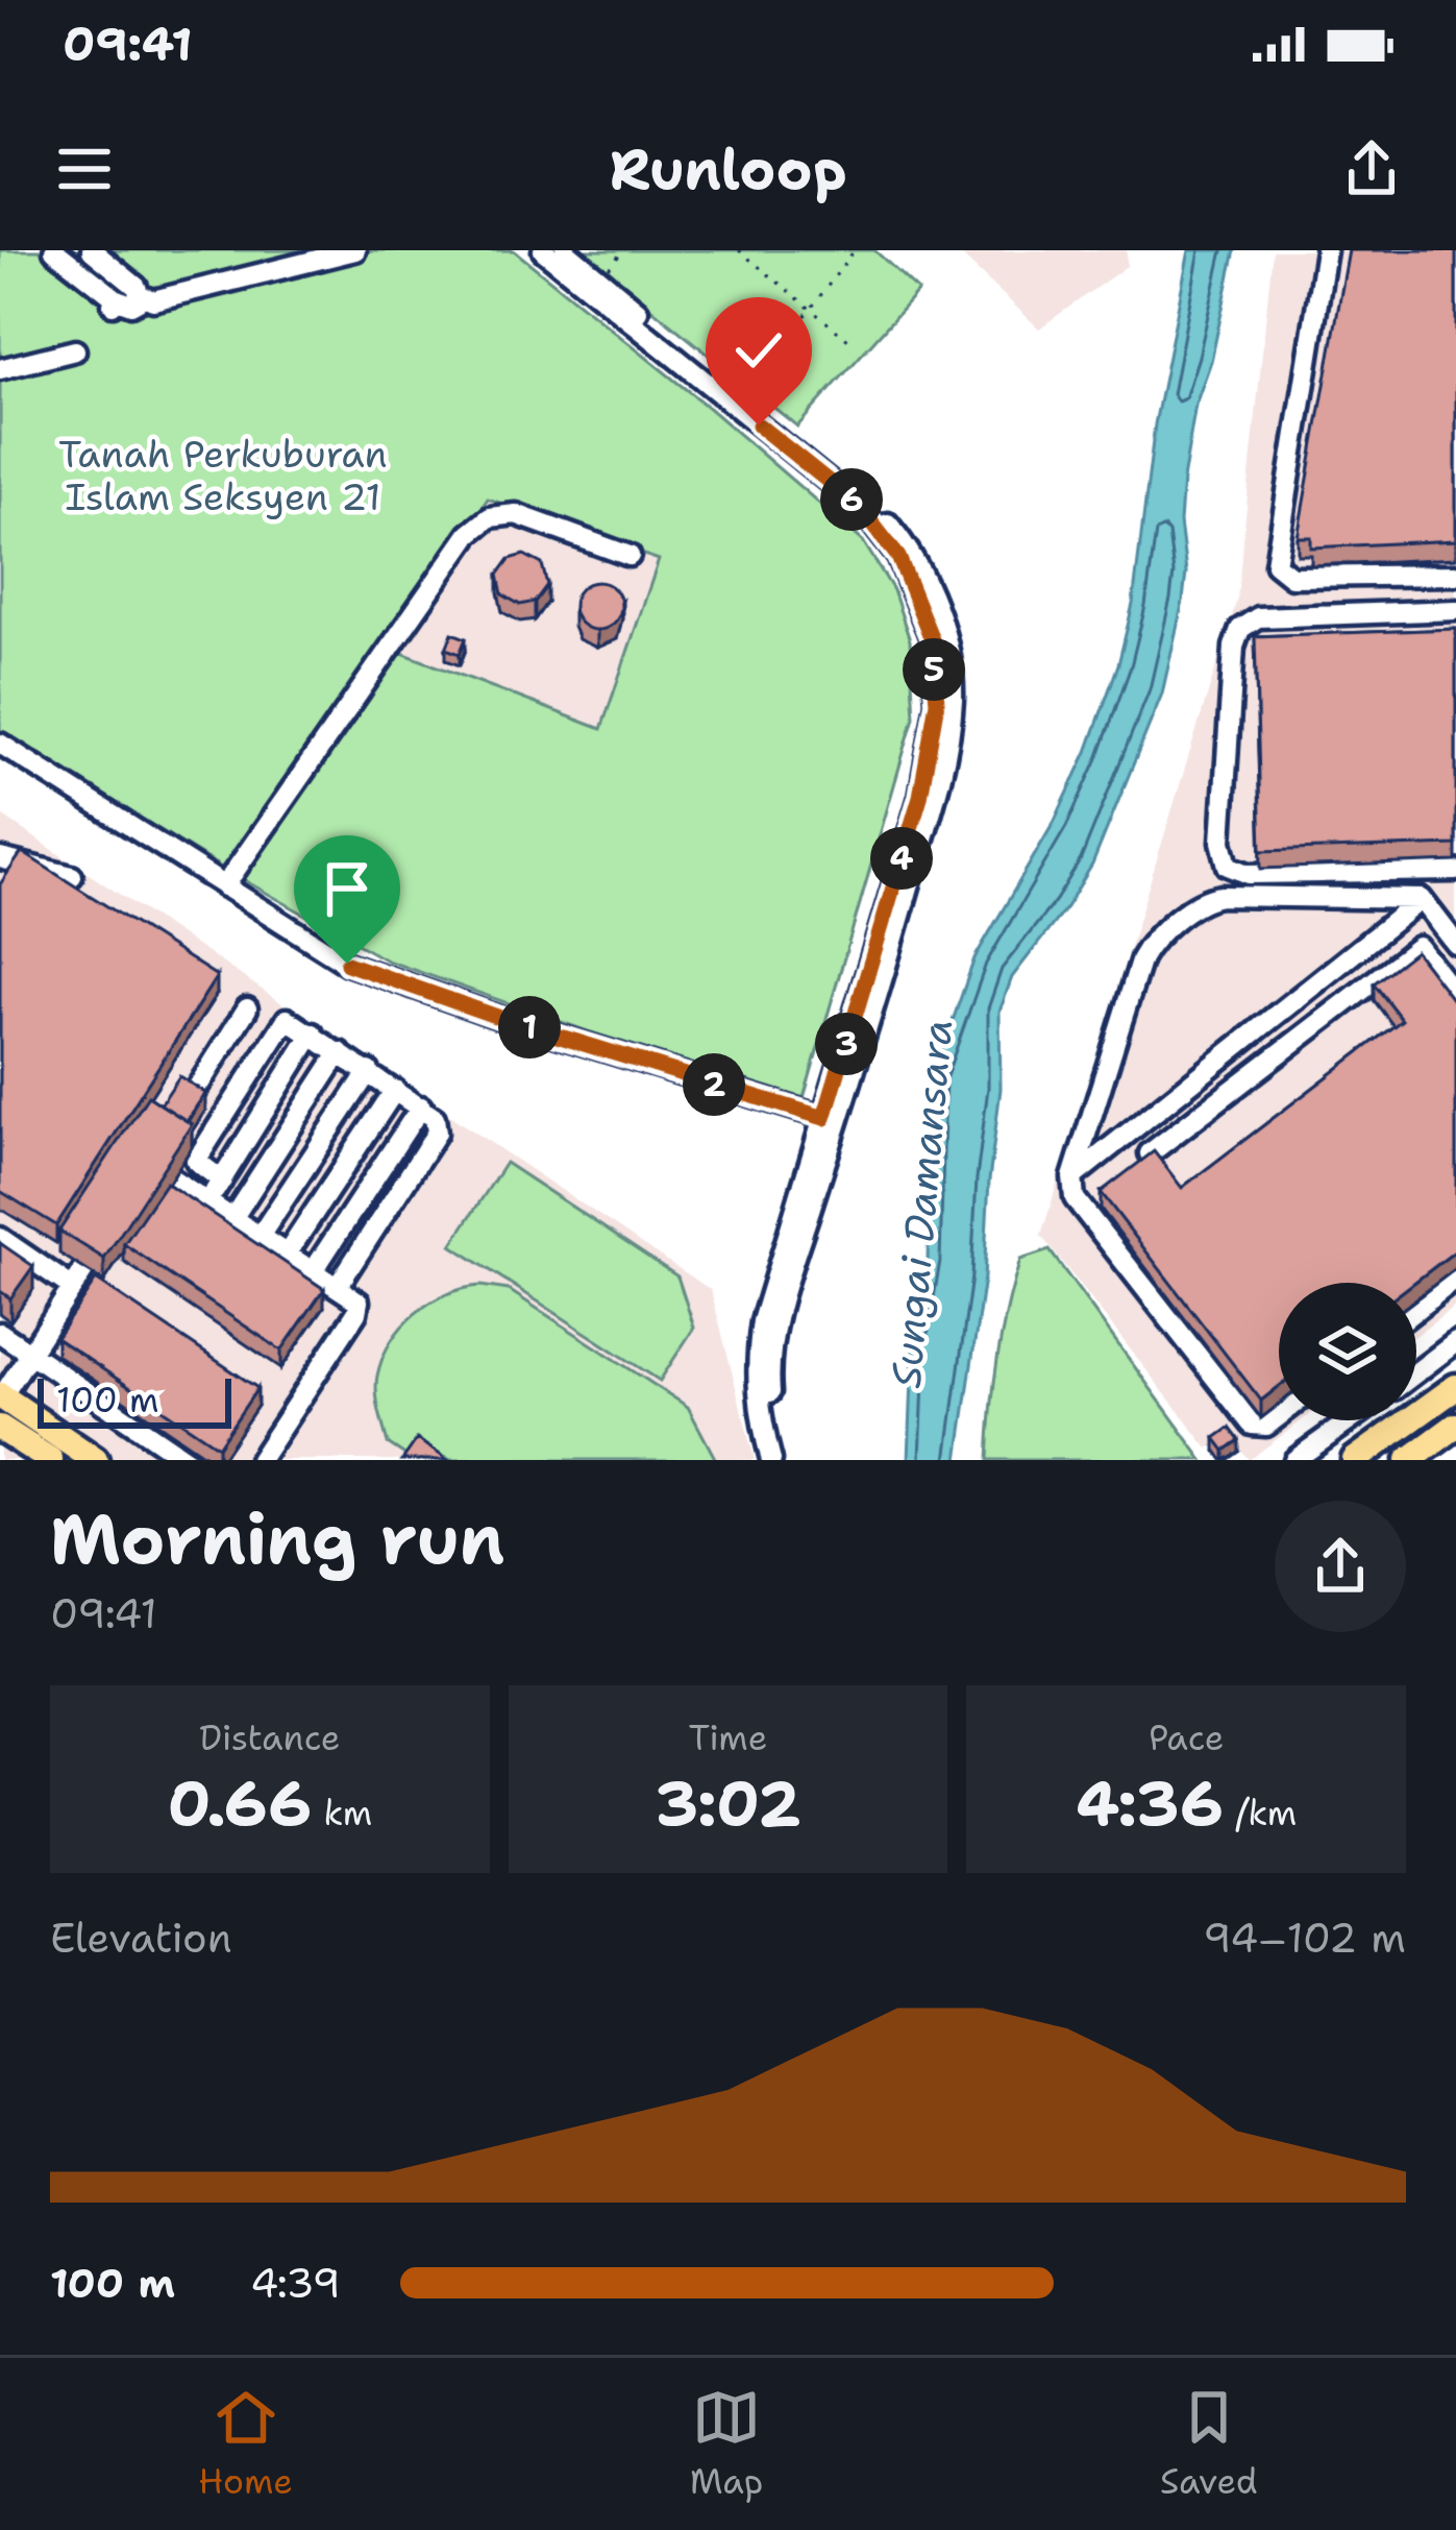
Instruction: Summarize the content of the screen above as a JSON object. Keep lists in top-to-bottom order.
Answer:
{
  "water": ["Sungai Damansara"],
  "parks": ["Tanah Perkuburan Islam Seksyen 21"],
  "scale_bar": "100 m",
  "page": {
    "status": "09:41",
    "header": "Runloop",
    "pins": [
      "6",
      "5",
      "4",
      "1",
      "3",
      "2"
    ],
    "scale": "100 m",
    "heading": ["Morning run", "09:41"],
    "stats": [
      ["Distance", "0.66 km"],
      ["Time", "3:02"],
      ["Pace", "4:36 /km"]
    ],
    "chart": ["Elevation", "94–102 m"],
    "list": [
      {
        "name": "100 m",
        "note": "4:39"
      }
    ],
    "tabs": ["Home", "Map", "Saved"]
  }
}
